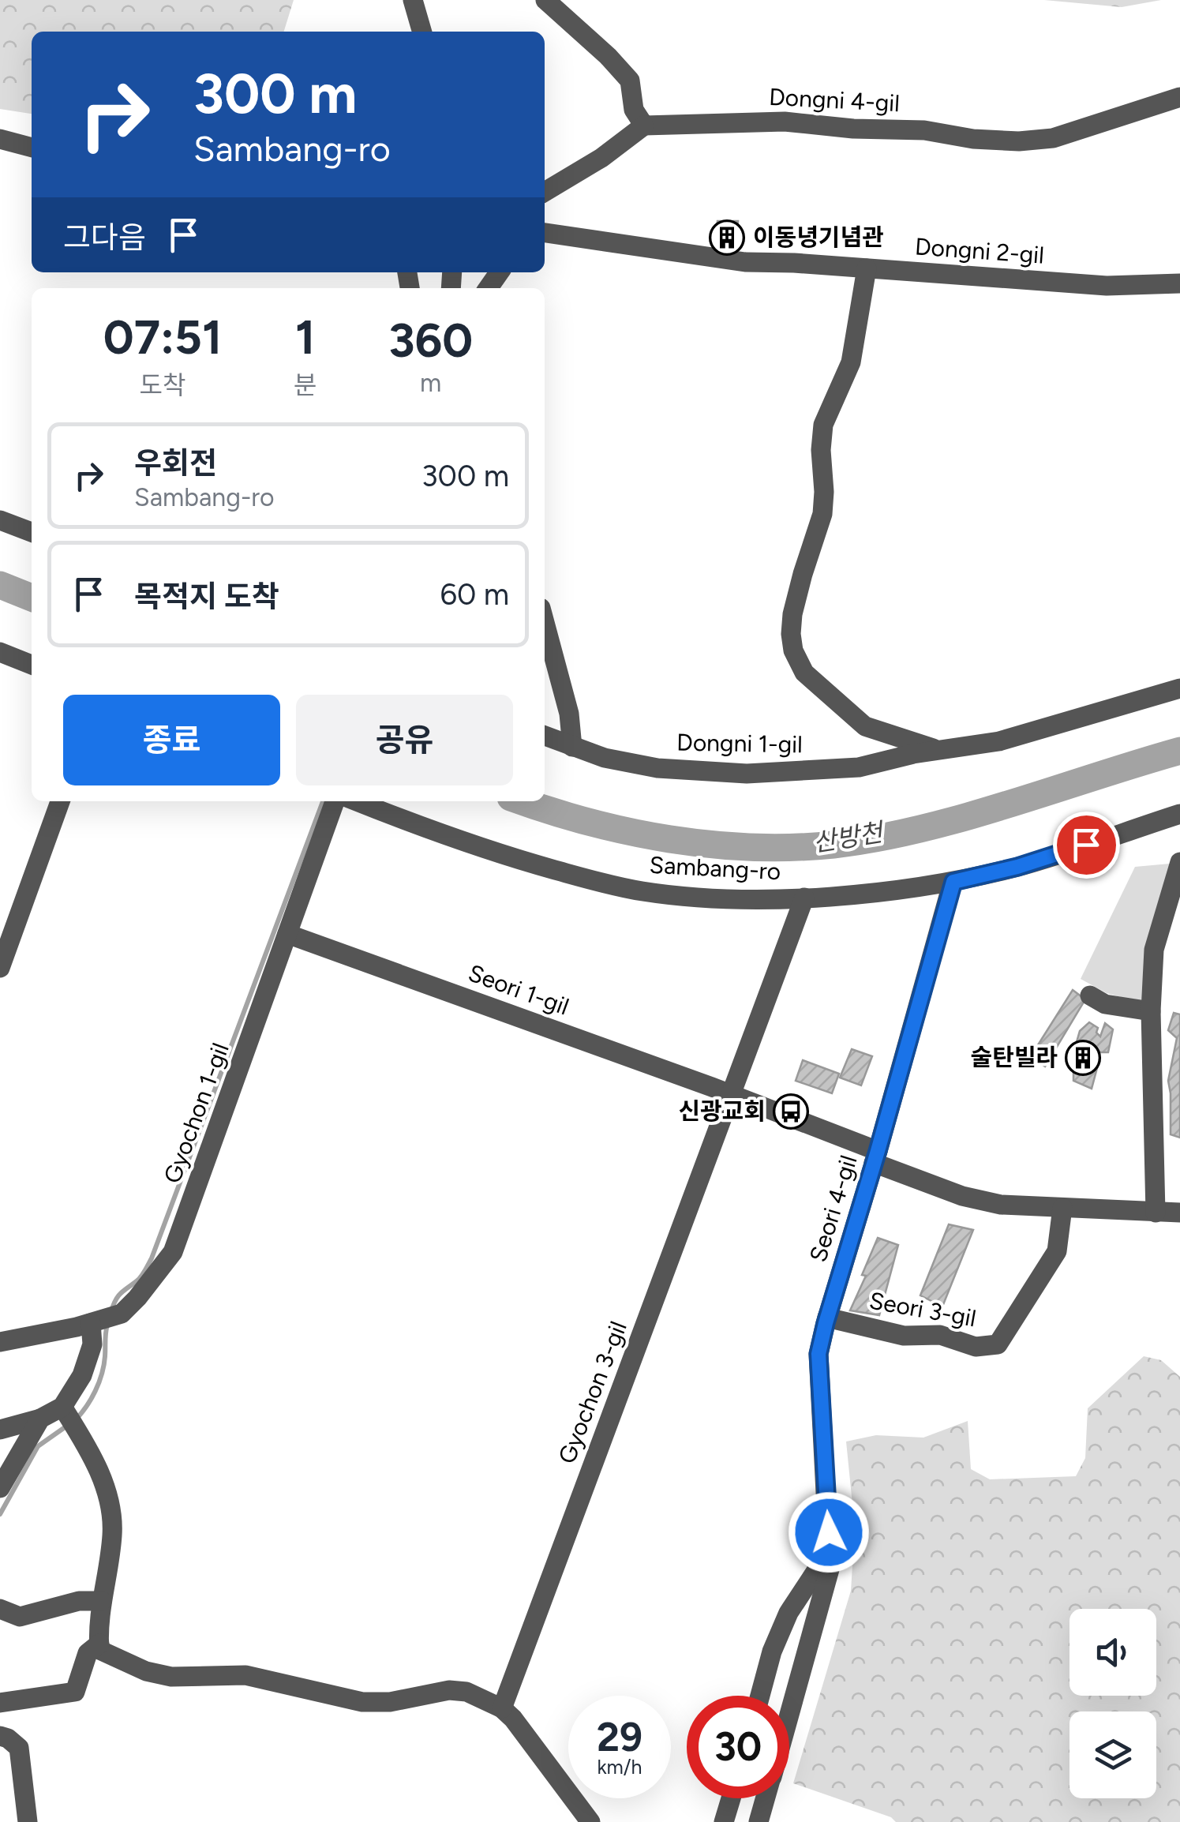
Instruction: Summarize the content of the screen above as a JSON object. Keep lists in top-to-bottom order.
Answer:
{
  "streets": {
    "street": [
      "Dongni 4-gil",
      "Dongni 2-gil",
      "Dongni 1-gil",
      "Sambang-ro",
      "Seori 1-gil",
      "Gyochon 1-gil",
      "Seori 4-gil",
      "Seori 3-gil",
      "Gyochon 3-gil"
    ]
  },
  "crossings": [
    ["Dongni 2-gil", "Dongni 1-gil"],
    ["Sambang-ro", "Seori 4-gil"],
    ["Seori 1-gil", "Gyochon 1-gil"],
    ["Seori 1-gil", "Seori 4-gil"],
    ["Seori 1-gil", "Seori 3-gil"],
    ["Seori 1-gil", "Gyochon 3-gil"],
    ["Seori 4-gil", "Seori 3-gil"]
  ],
  "water": ["산방천"],
  "places": {
    "building": ["이동녕기념관", "술탄빌라"],
    "bus stop": ["신광교회"]
  },
  "page": {
    "turn": ["300 m", "Sambang-ro"],
    "then": "그다음",
    "eta": [
      "07:51",
      "도착",
      "1",
      "분",
      "360",
      "m"
    ],
    "list": [
      {
        "name": "우회전",
        "note": "Sambang-ro",
        "value": "300 m"
      },
      {
        "name": "목적지 도착",
        "value": "60 m"
      }
    ],
    "buttons": ["종료", "공유"],
    "speed": "29 km/h",
    "limit": "30"
  }
}
